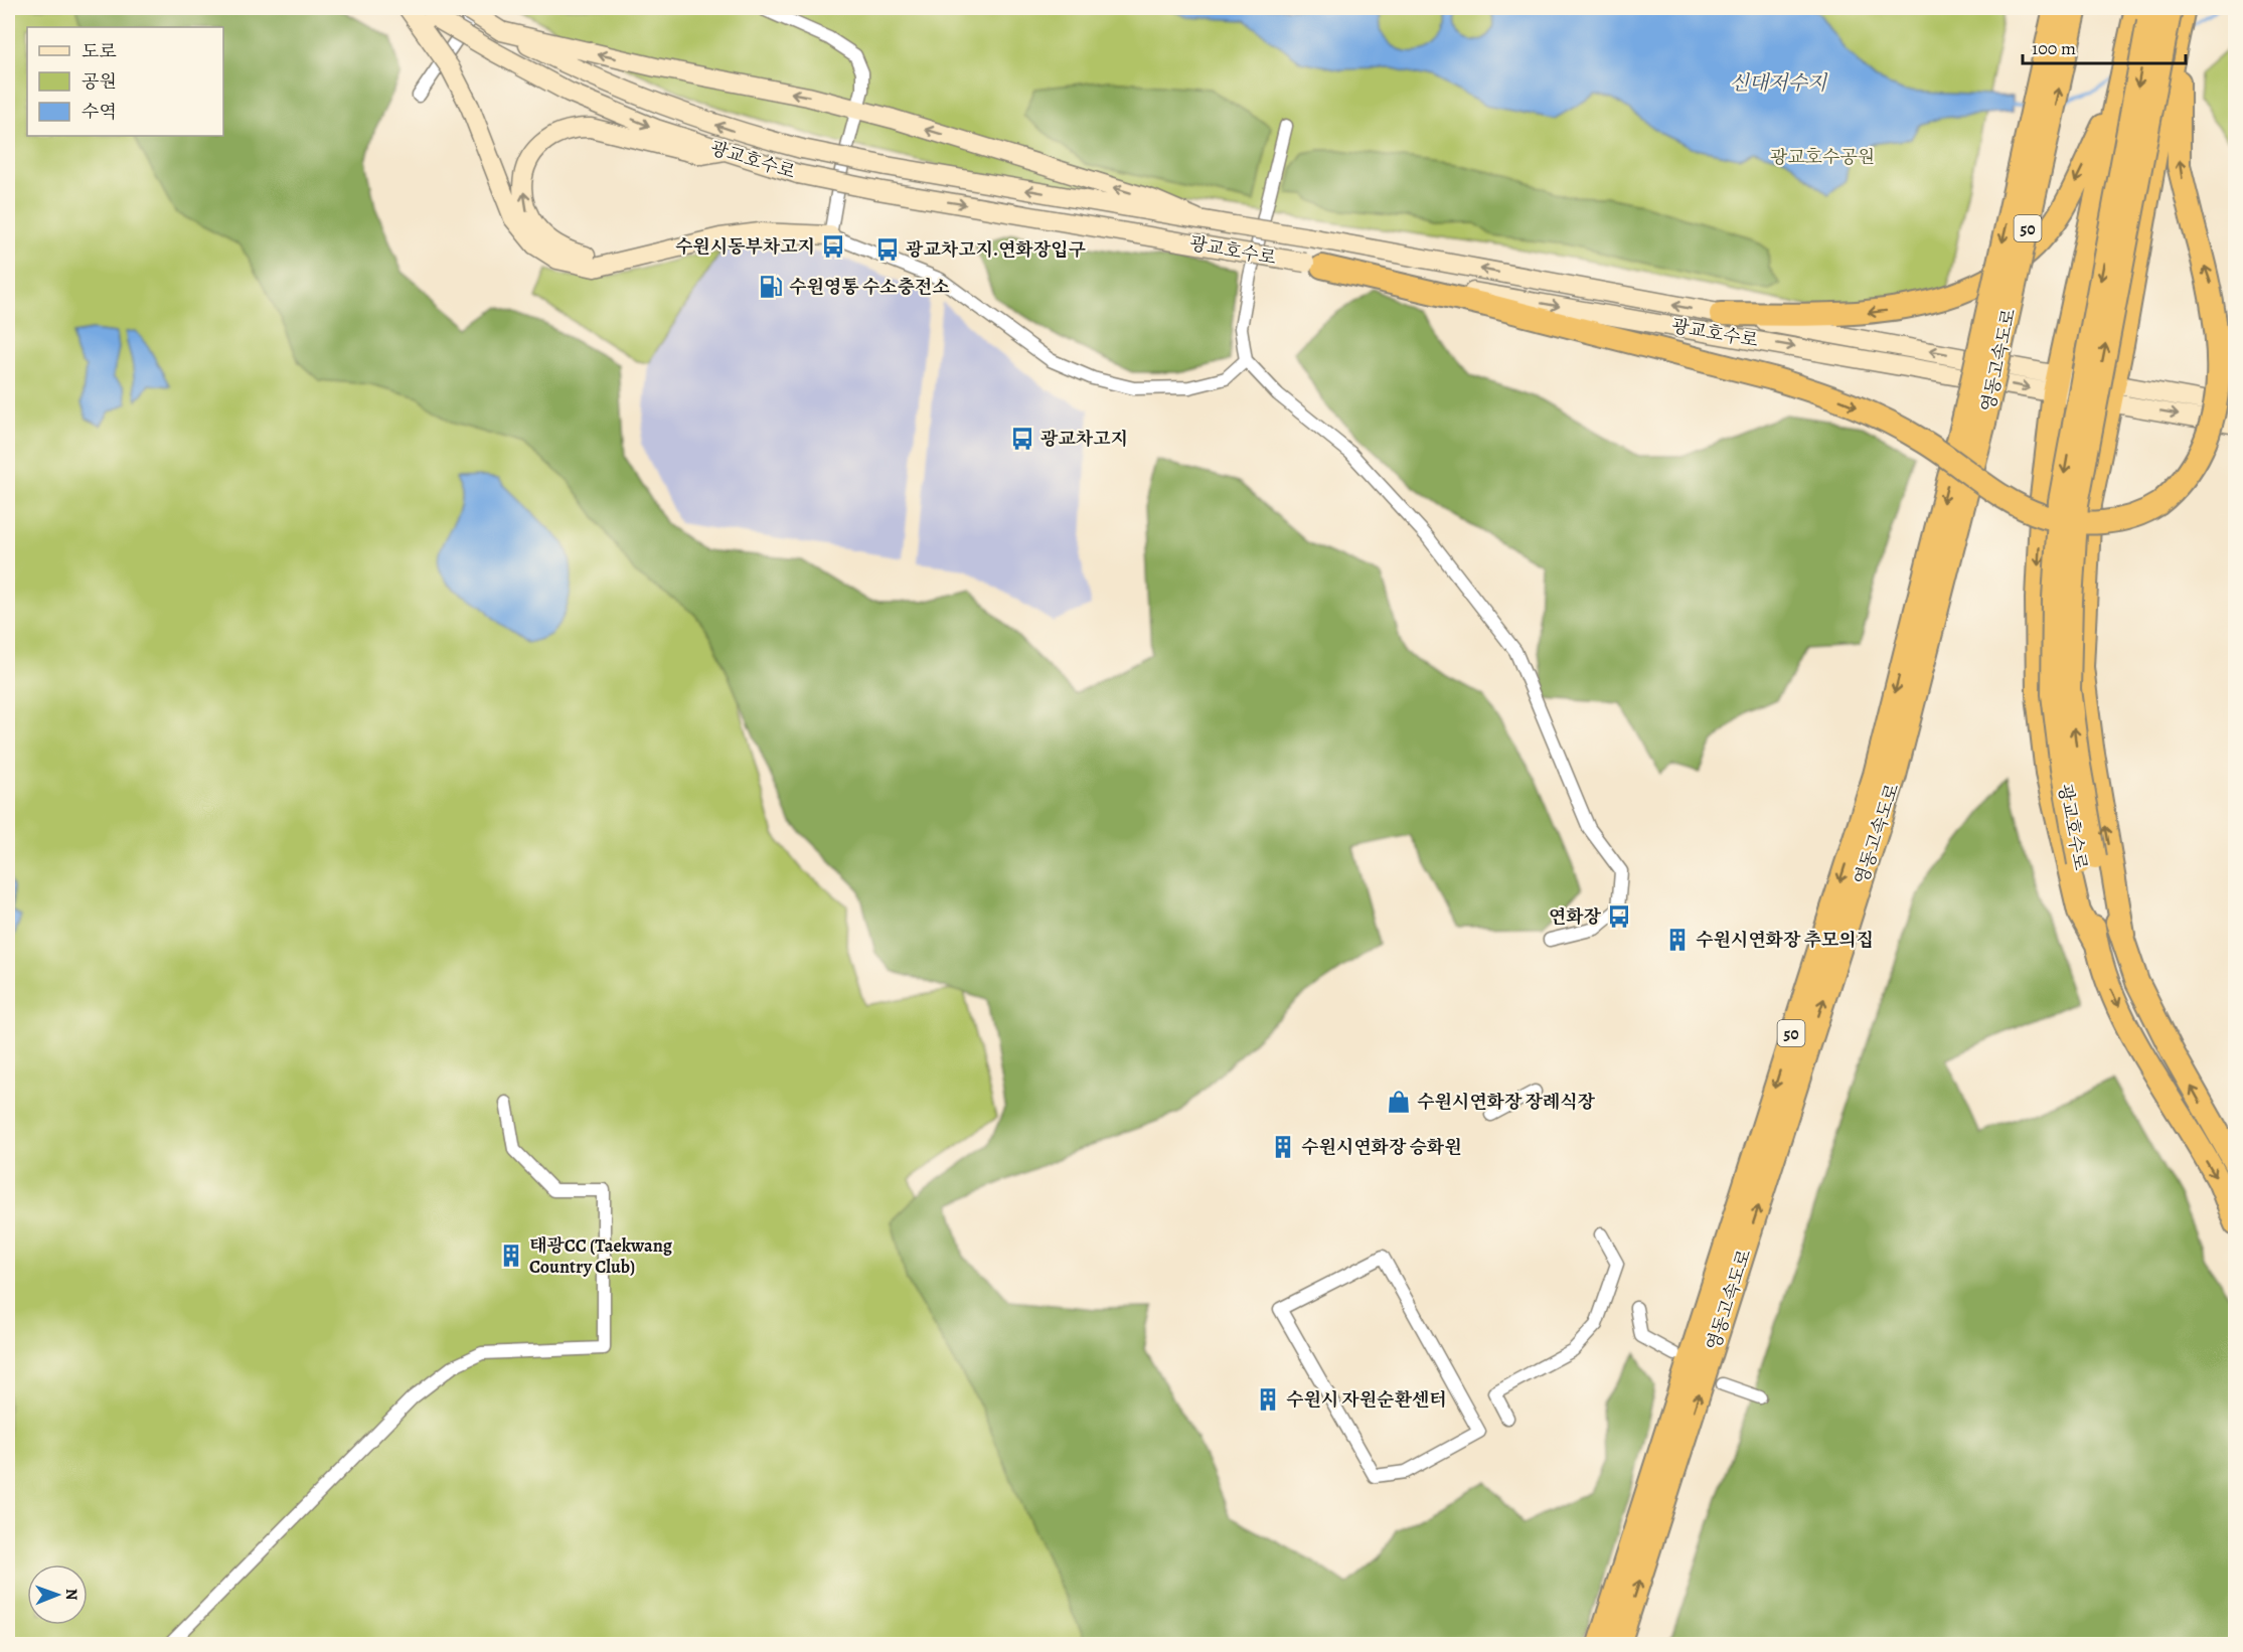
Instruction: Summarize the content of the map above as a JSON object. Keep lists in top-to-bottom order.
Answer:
{
  "streets": {
    "highway": ["광교호수로", "50", "영동고속도로"]
  },
  "water": ["신대저수지"],
  "parks": ["광교호수공원"],
  "places": {
    "bus stop": [
      "수원시동부차고지",
      "광교차고지.연화장입구",
      "광교차고지",
      "연화장"
    ],
    "fuel station": ["수원영통 수소충전소"],
    "building": [
      "수원시연화장 추모의집",
      "수원시연화장 승화원",
      "태광CC (Taekwang Country Club)",
      "수원시 자원순환센터"
    ],
    "shop": ["수원시연화장 장례식장"]
  },
  "legend": ["도로", "공원", "수역"],
  "scale_bar": "100 m",
  "north": "right"
}
